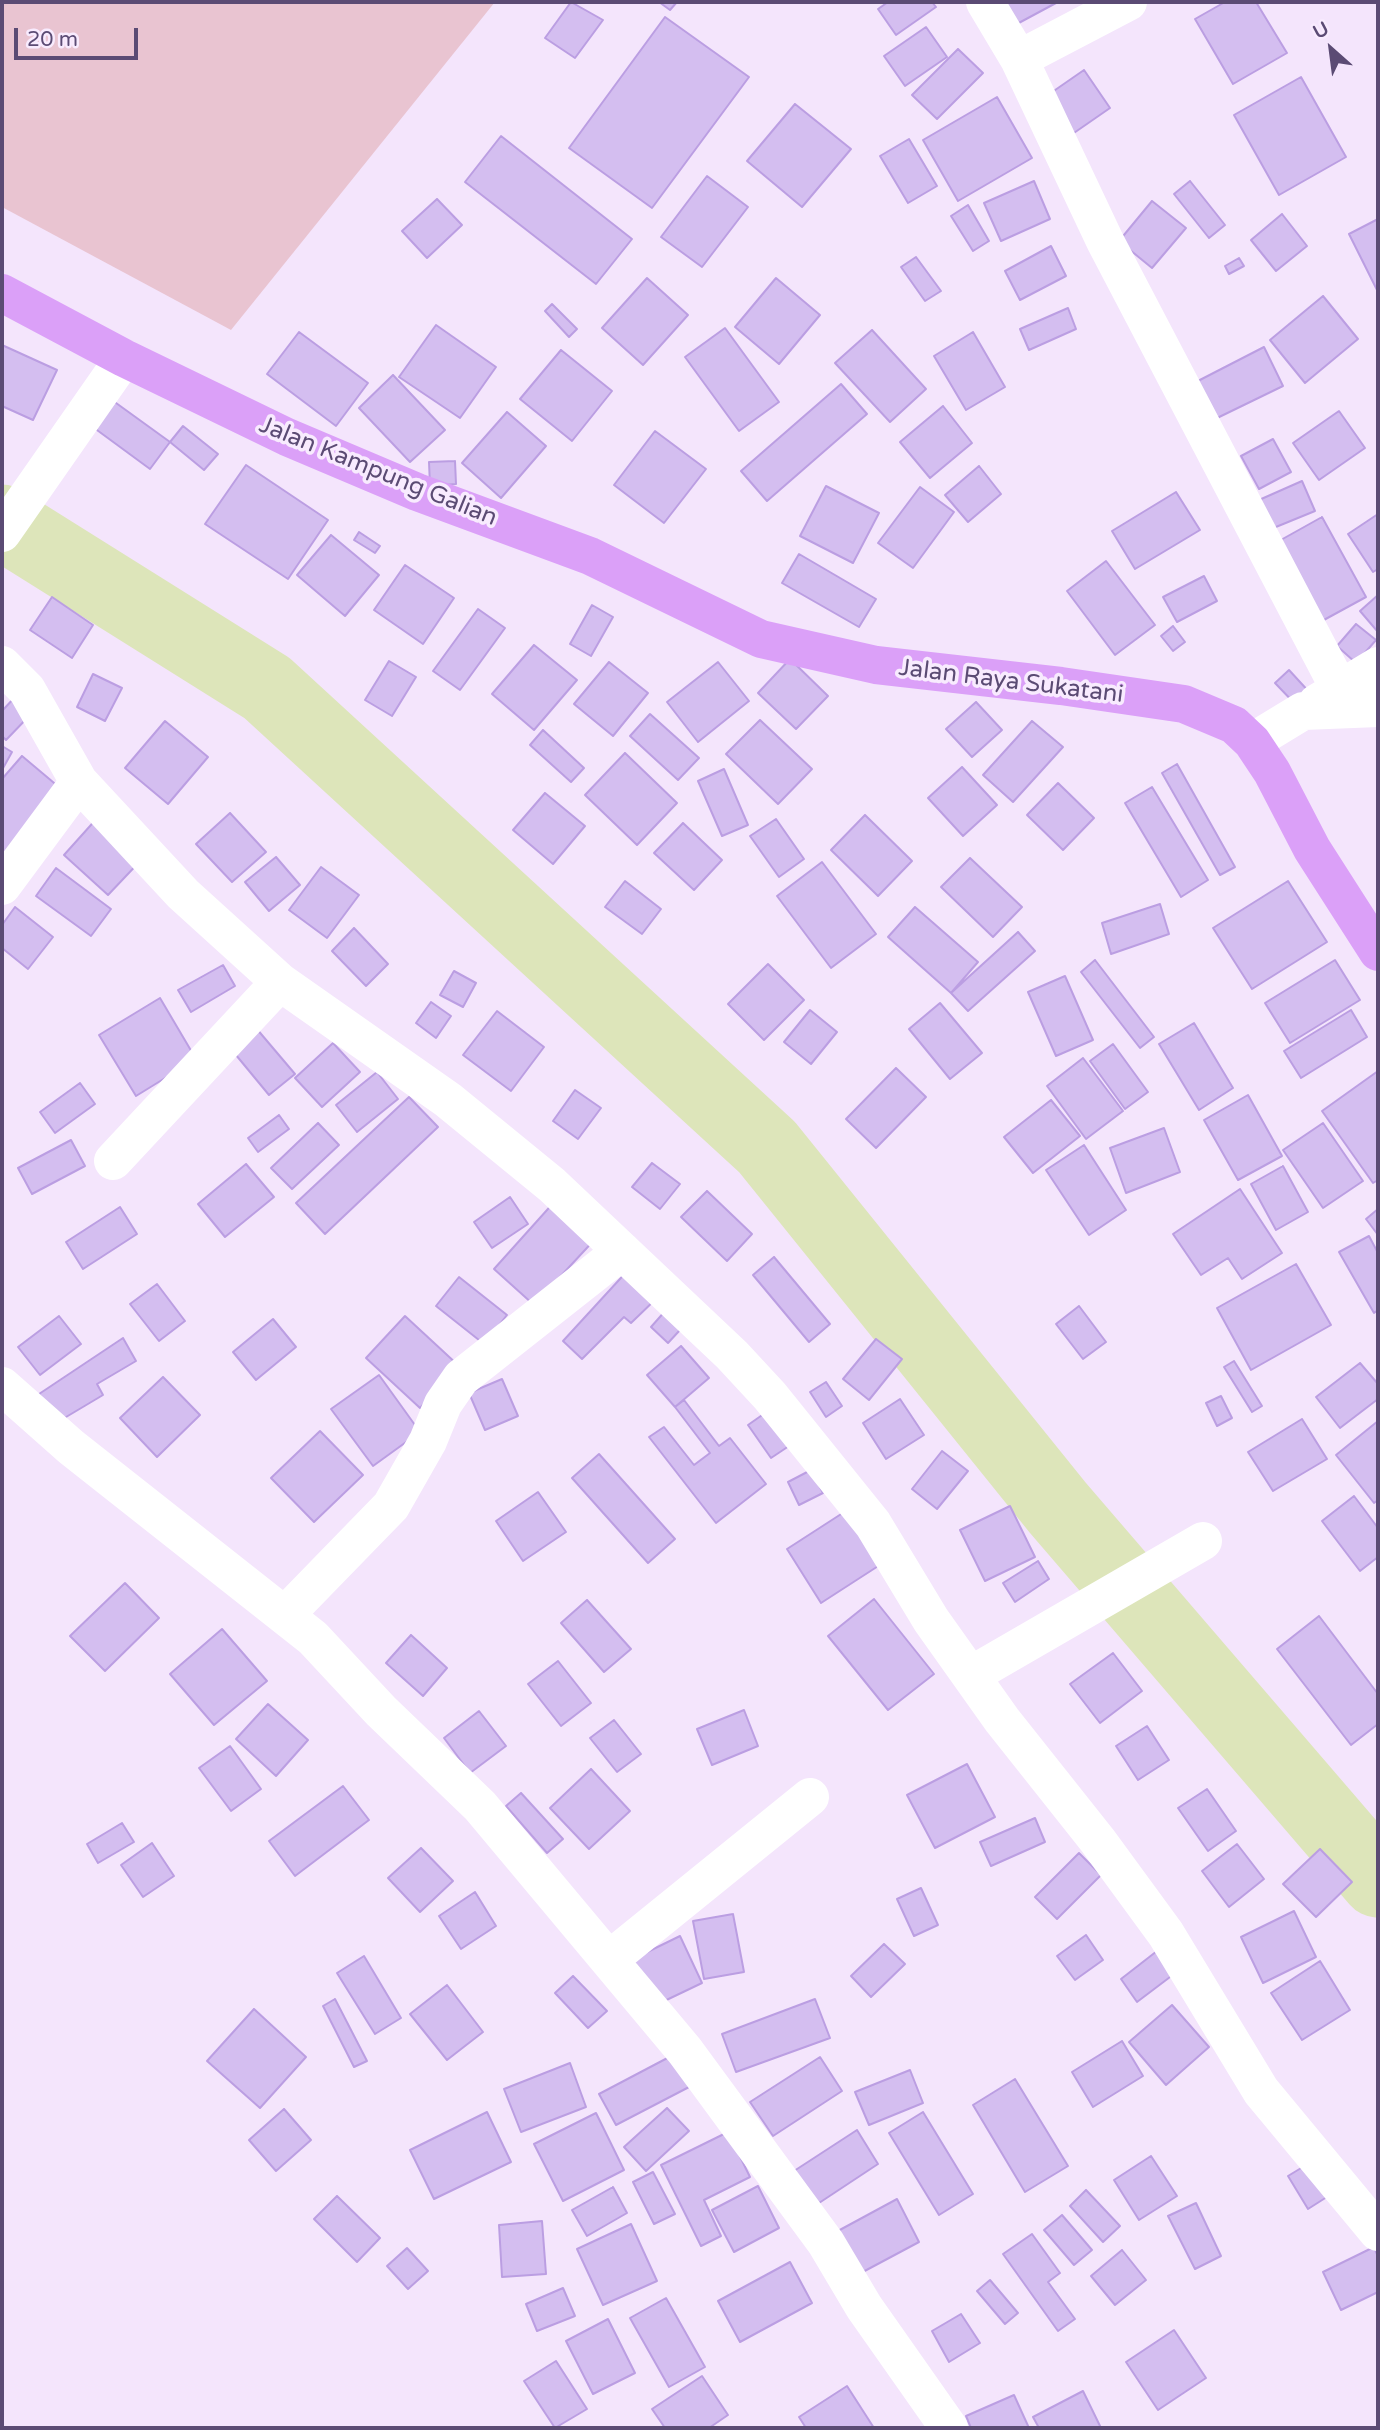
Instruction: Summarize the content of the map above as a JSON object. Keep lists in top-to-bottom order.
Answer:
{
  "streets": {
    "main road": ["Jalan Kampung Galian", "Jalan Raya Sukatani"]
  },
  "crossings": [
    ["Jalan Kampung Galian", "Jalan Raya Sukatani"]
  ],
  "scale_bar": "20 m",
  "north": "top left"
}
